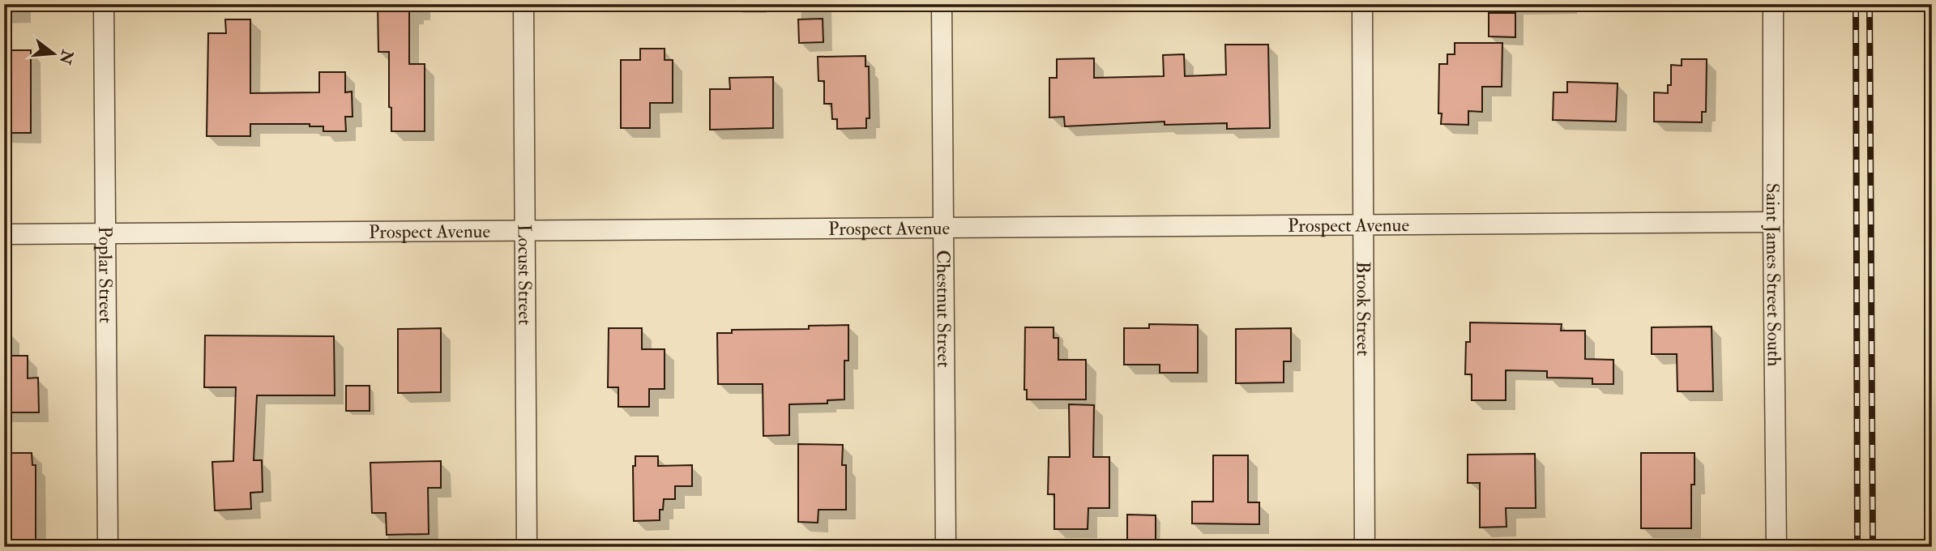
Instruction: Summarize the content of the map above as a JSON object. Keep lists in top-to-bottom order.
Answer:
{
  "streets": {
    "street": [
      "Prospect Avenue",
      "Poplar Street",
      "Locust Street",
      "Saint James Street South",
      "Chestnut Street",
      "Brook Street"
    ]
  },
  "crossings": [
    ["Prospect Avenue", "Poplar Street"],
    ["Prospect Avenue", "Locust Street"],
    ["Prospect Avenue", "Saint James Street South"],
    ["Prospect Avenue", "Chestnut Street"],
    ["Prospect Avenue", "Brook Street"]
  ],
  "north": "right"
}
